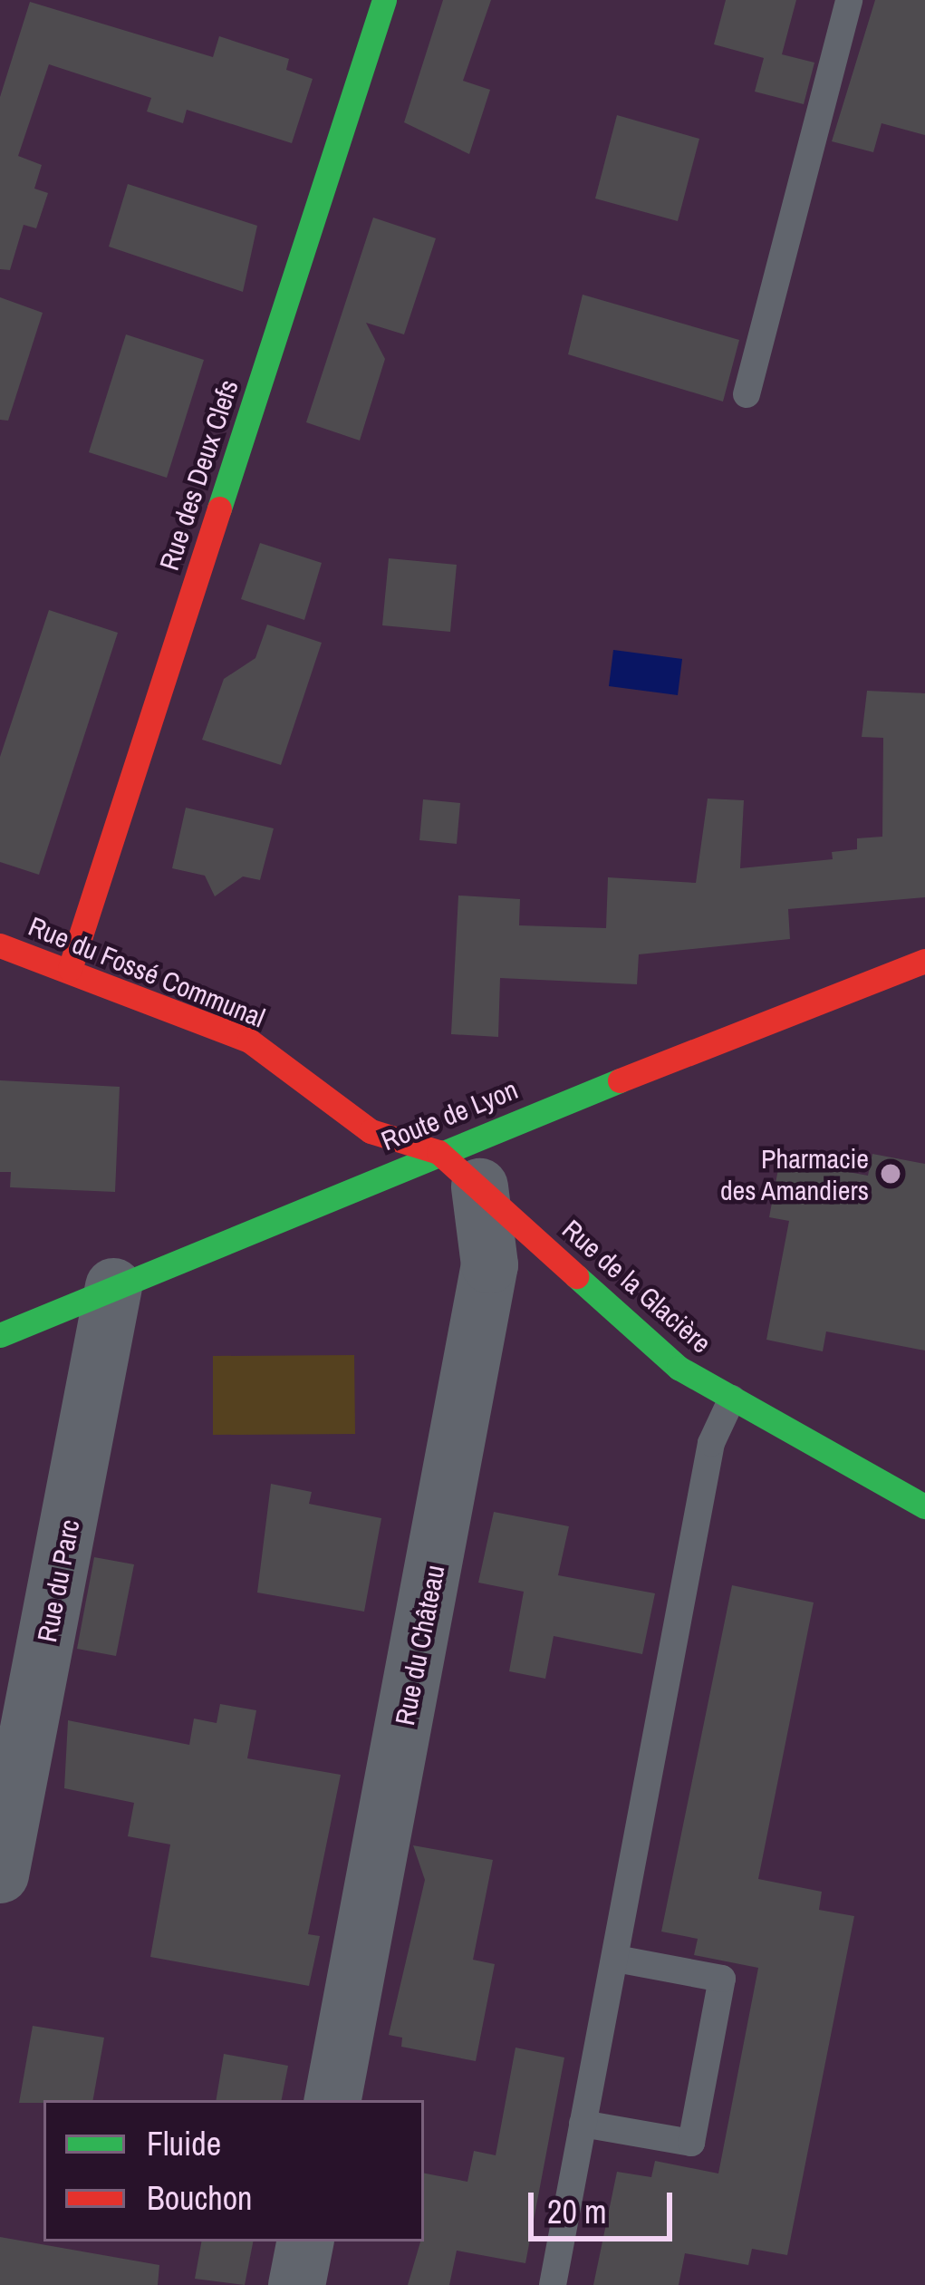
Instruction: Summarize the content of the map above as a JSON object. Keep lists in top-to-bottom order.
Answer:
{
  "streets": {
    "street": [
      "Rue des Deux Clefs",
      "Rue du Fossé Communal",
      "Route de Lyon",
      "Rue de la Glacière",
      "Rue du Parc",
      "Rue du Château"
    ]
  },
  "crossings": [
    ["Rue des Deux Clefs", "Rue du Fossé Communal"],
    ["Rue du Fossé Communal", "Route de Lyon"],
    ["Rue du Fossé Communal", "Rue de la Glacière"],
    ["Rue du Fossé Communal", "Rue du Château"],
    ["Route de Lyon", "Rue de la Glacière"],
    ["Route de Lyon", "Rue du Parc"],
    ["Route de Lyon", "Rue du Château"],
    ["Rue de la Glacière", "Rue du Château"]
  ],
  "places": ["Pharmacie des Amandiers"],
  "legend": ["Fluide", "Bouchon"],
  "scale_bar": "20 m"
}
